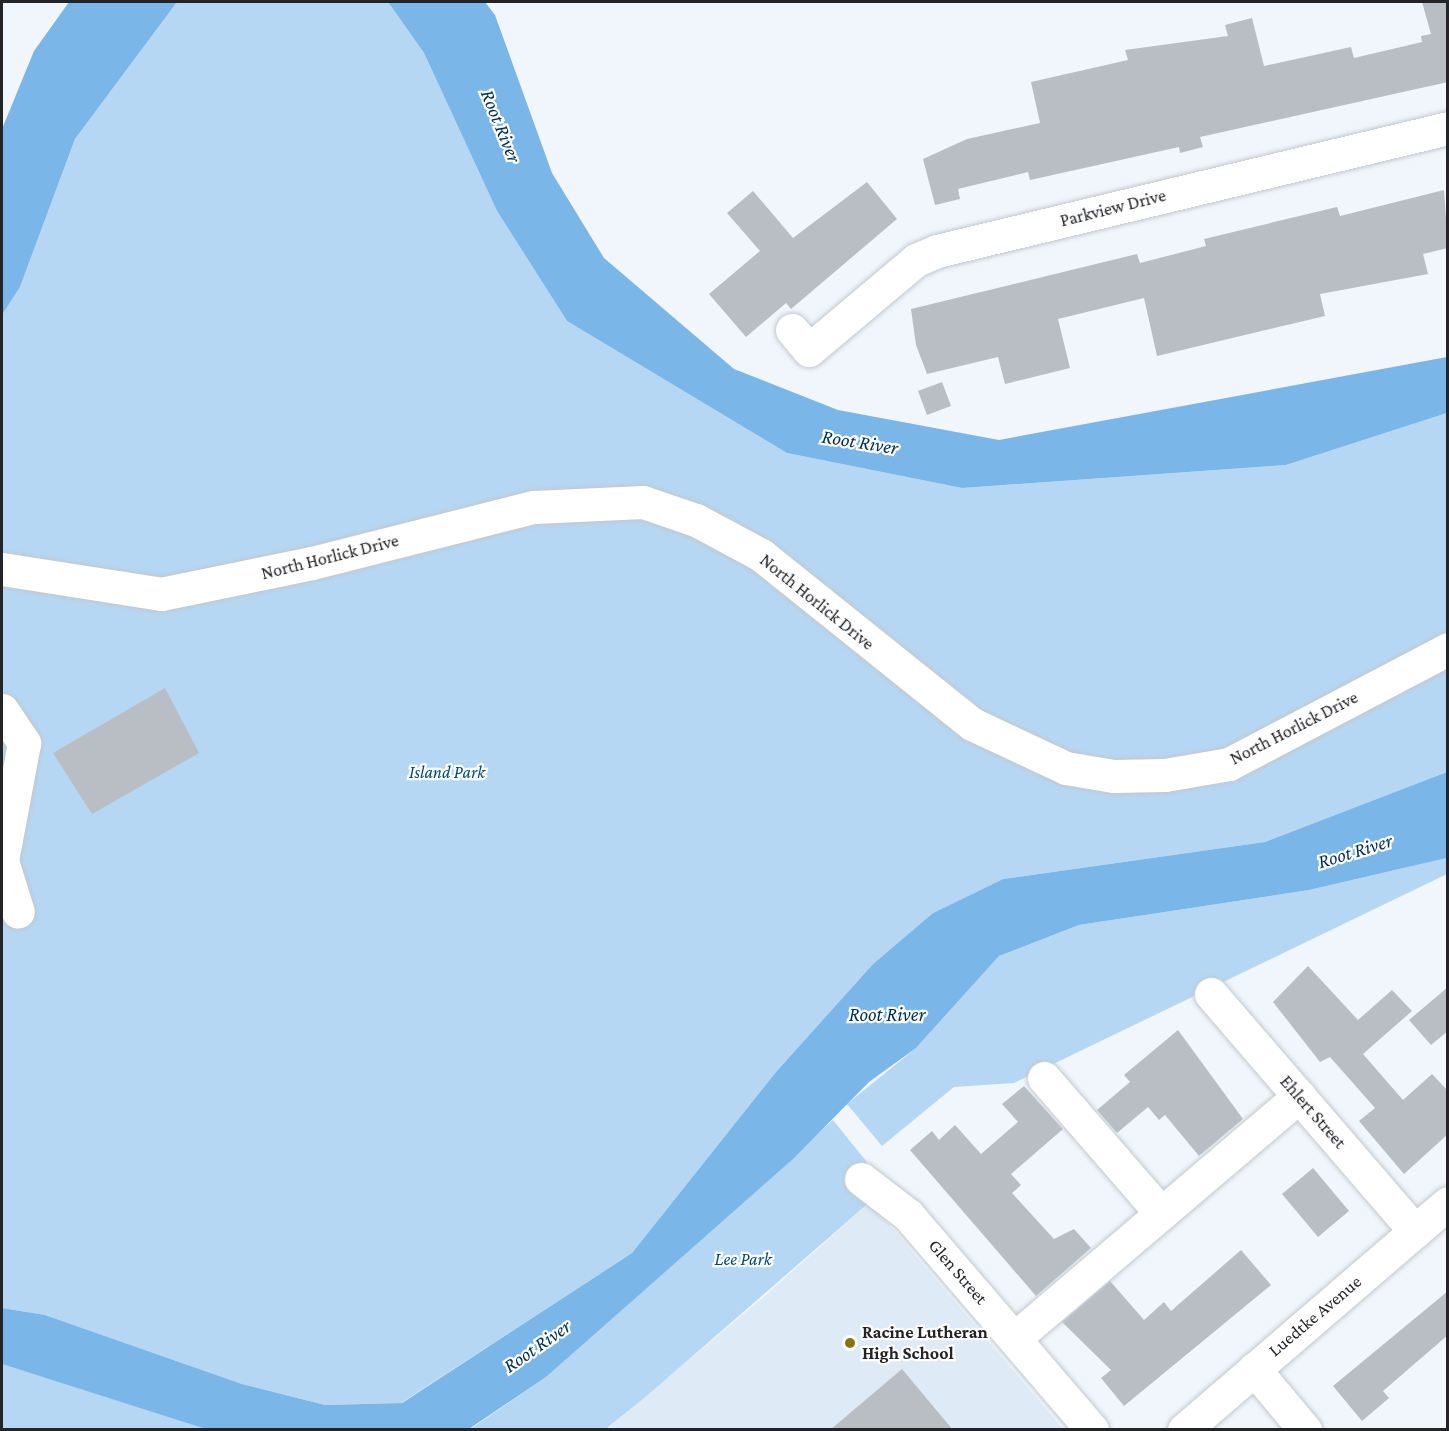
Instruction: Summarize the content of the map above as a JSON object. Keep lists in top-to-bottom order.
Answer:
{
  "streets": {
    "street": [
      "Parkview Drive",
      "North Horlick Drive",
      "Ehlert Street",
      "Glen Street",
      "Luedtke Avenue"
    ]
  },
  "crossings": [
    ["Ehlert Street", "Luedtke Avenue"]
  ],
  "water": ["Root River"],
  "parks": ["Island Park", "Lee Park"],
  "places": ["Racine Lutheran High School"]
}
